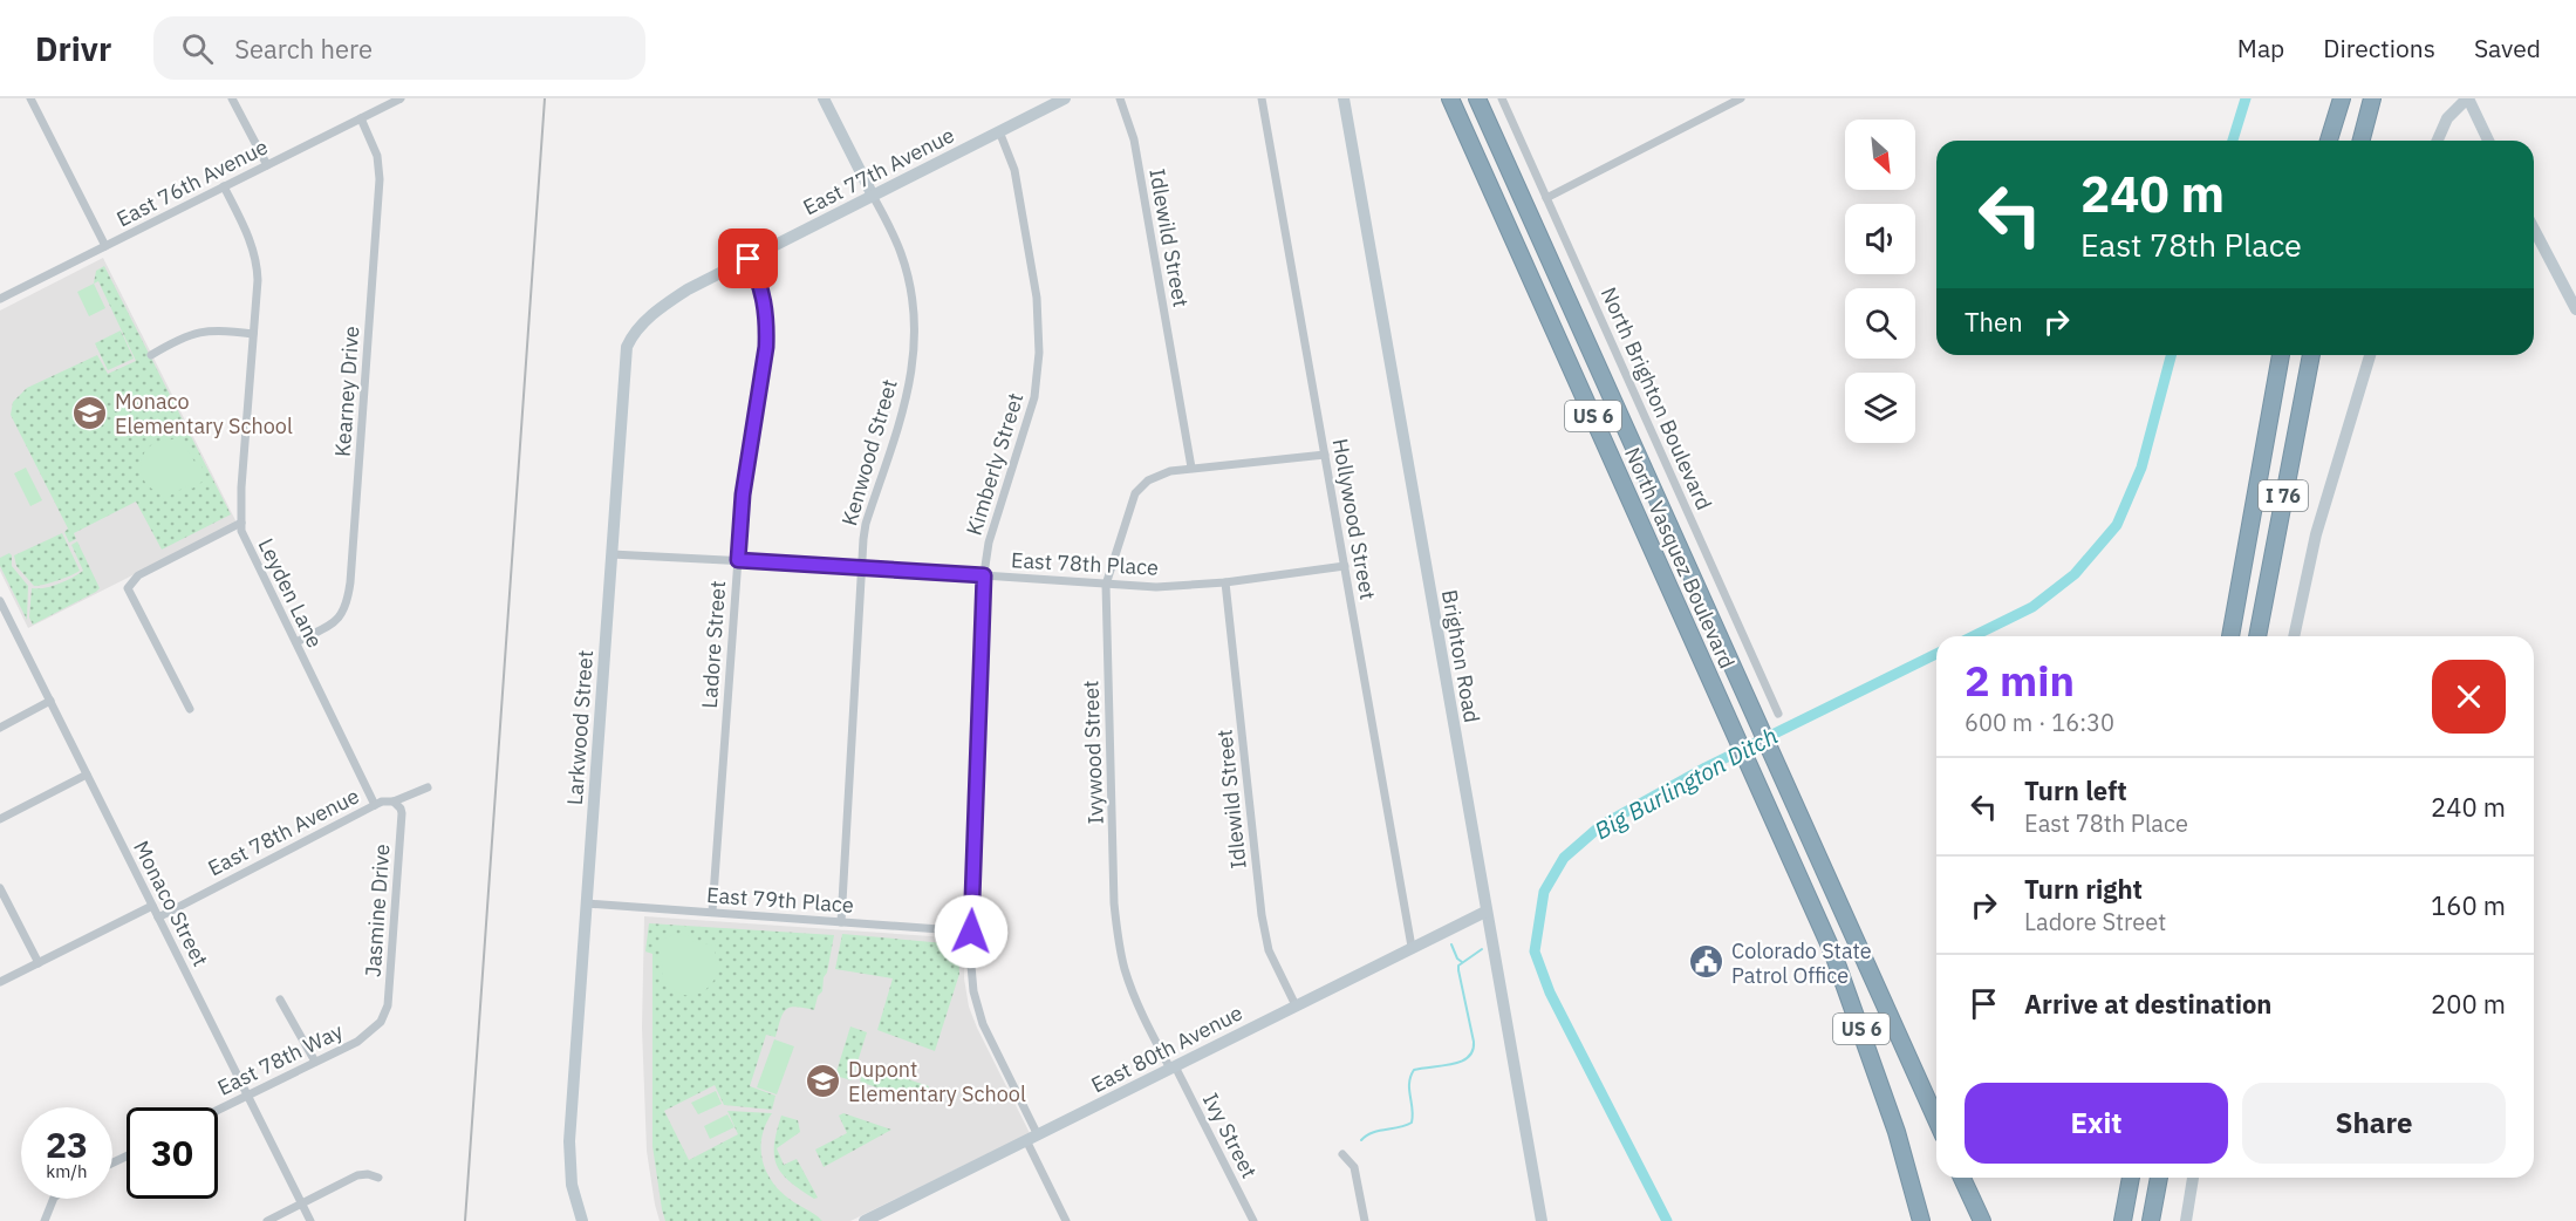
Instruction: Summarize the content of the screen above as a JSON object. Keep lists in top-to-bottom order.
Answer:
{
  "streets": {
    "highway": ["US 6", "I 76", "North Vasquez Boulevard"],
    "street": [
      "East 77th Avenue",
      "East 76th Avenue",
      "Idlewild Street",
      "Kearney Drive",
      "North Brighton Boulevard",
      "Kenwood Street",
      "Kimberly Street",
      "Hollywood Street",
      "East 78th Place",
      "Leyden Lane",
      "Ladore Street",
      "Brighton Road",
      "Larkwood Street",
      "Ivywood Street",
      "East 78th Avenue",
      "East 79th Place",
      "Monaco Street",
      "Jasmine Drive",
      "East 80th Avenue",
      "East 78th Way",
      "Ivy Street"
    ]
  },
  "crossings": [
    ["East 77th Avenue", "Kenwood Street"],
    ["East 77th Avenue", "Kimberly Street"],
    ["East 77th Avenue", "Ladore Street"],
    ["East 77th Avenue", "Larkwood Street"],
    ["East 76th Avenue", "Kearney Drive"],
    ["East 76th Avenue", "Leyden Lane"],
    ["Idlewild Street", "East 78th Place"],
    ["Idlewild Street", "Ivywood Street"],
    ["Idlewild Street", "East 80th Avenue"],
    ["Kearney Drive", "Leyden Lane"],
    ["US 6", "North Vasquez Boulevard"],
    ["Kenwood Street", "East 78th Place"],
    ["Kenwood Street", "East 79th Place"],
    ["Kimberly Street", "East 78th Place"],
    ["Kimberly Street", "East 79th Place"],
    ["Kimberly Street", "East 80th Avenue"],
    ["Hollywood Street", "East 78th Place"],
    ["Hollywood Street", "Ivywood Street"],
    ["Hollywood Street", "East 80th Avenue"],
    ["East 78th Place", "Ladore Street"],
    ["East 78th Place", "Larkwood Street"],
    ["East 78th Place", "Ivywood Street"],
    ["Leyden Lane", "East 78th Avenue"],
    ["Ladore Street", "East 79th Place"],
    ["Brighton Road", "East 80th Avenue"],
    ["Larkwood Street", "East 79th Place"],
    ["Ivywood Street", "East 80th Avenue"],
    ["Ivywood Street", "Ivy Street"],
    ["East 78th Avenue", "Monaco Street"],
    ["East 78th Avenue", "Jasmine Drive"],
    ["Monaco Street", "East 78th Way"],
    ["Jasmine Drive", "East 78th Way"],
    ["East 80th Avenue", "Ivy Street"]
  ],
  "water": ["Big Burlington Ditch"],
  "places": {
    "school or university": ["Monaco Elementary School", "Dupont Elementary School"],
    "public building": ["Colorado State Patrol Office"]
  },
  "north": "bottom right",
  "page": {
    "header": "Drivr",
    "search": "Search here",
    "nav": ["Map", "Directions", "Saved"],
    "turn": ["240 m", "East 78th Place"],
    "then": "Then",
    "heading": ["2 min", "600 m · 16:30"],
    "list": [
      {
        "name": "Turn left",
        "note": "East 78th Place",
        "value": "240 m"
      },
      {
        "name": "Turn right",
        "note": "Ladore Street",
        "value": "160 m"
      },
      {
        "name": "Arrive at destination",
        "value": "200 m"
      }
    ],
    "buttons": ["Exit", "Share"],
    "speed": "23 km/h",
    "limit": "30"
  }
}
